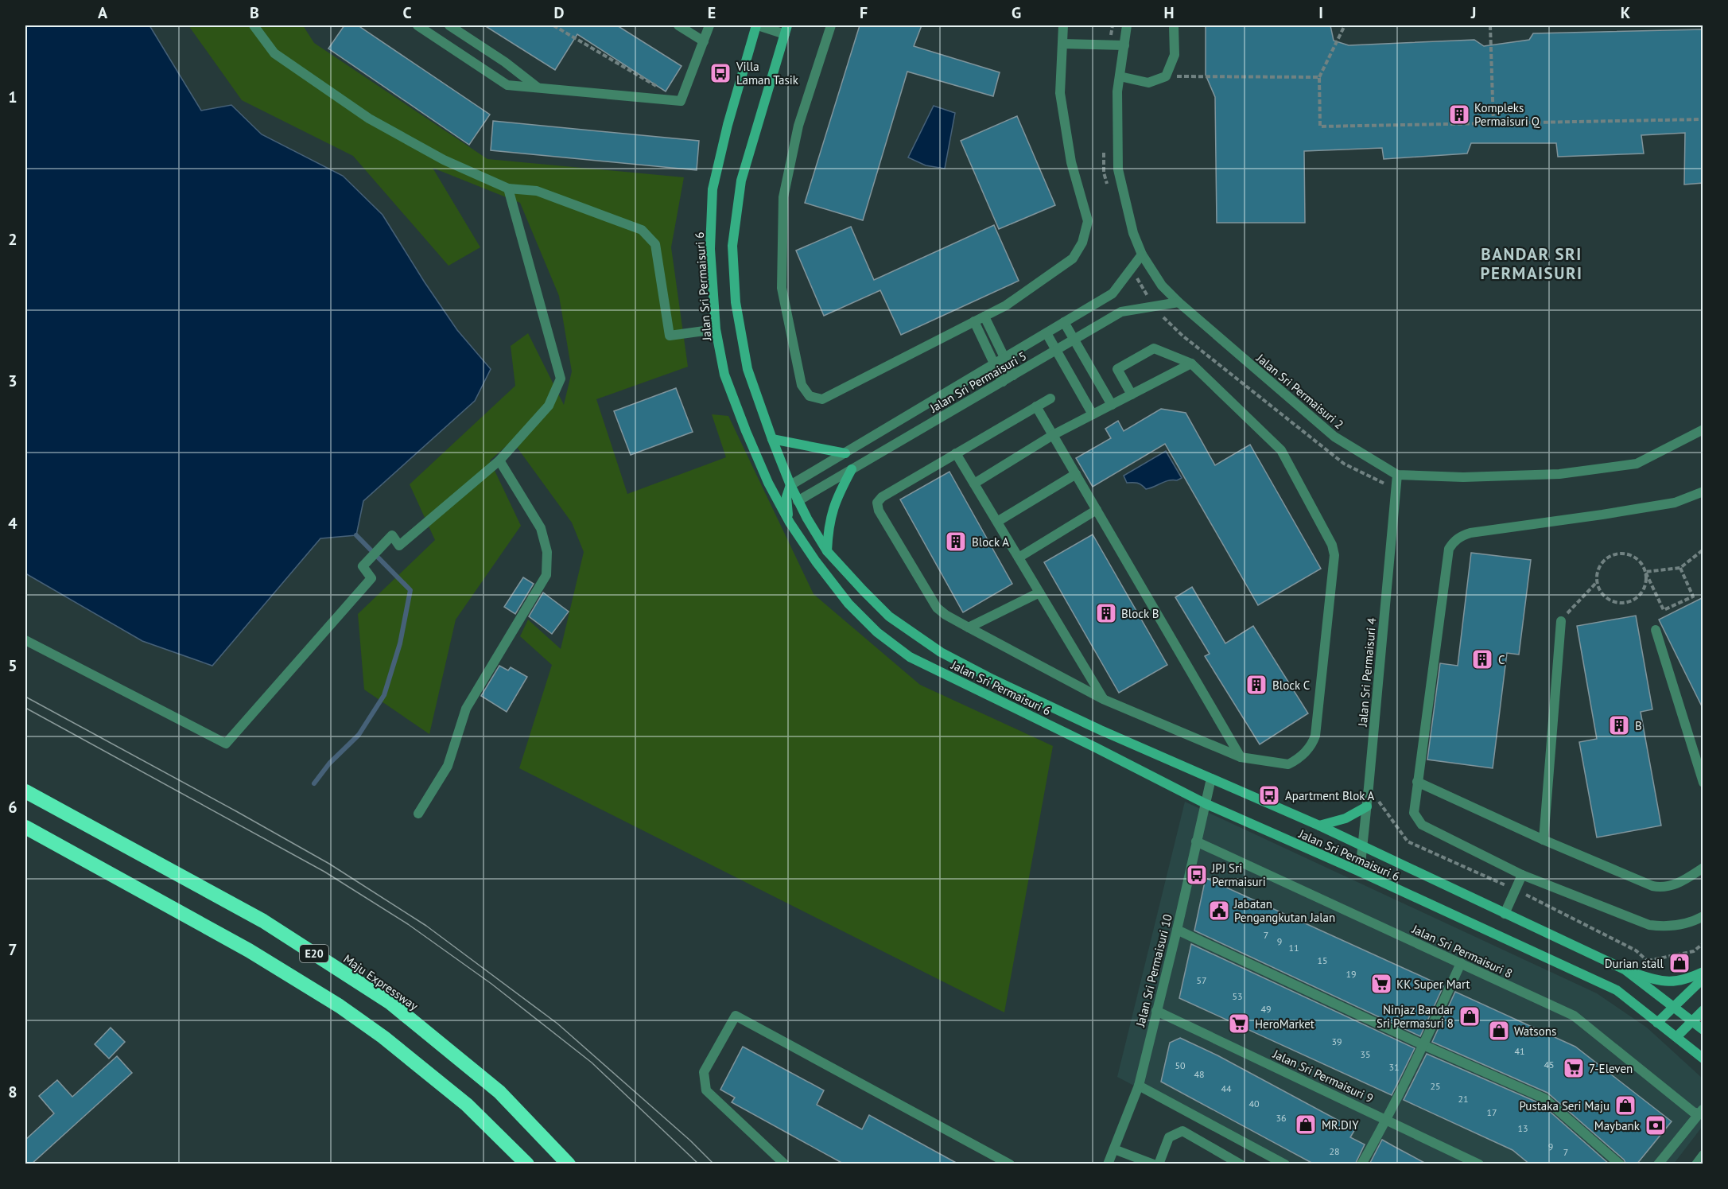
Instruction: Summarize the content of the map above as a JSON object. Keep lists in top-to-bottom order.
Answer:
{
  "streets": {
    "highway": ["E20", "Maju Expressway"],
    "street": [
      "Jalan Sri Permaisuri 6",
      "Jalan Sri Permaisuri 5",
      "Jalan Sri Permaisuri 2",
      "Jalan Sri Permaisuri 4",
      "Jalan Sri Permaisuri 8",
      "Jalan Sri Permaisuri 10",
      "Jalan Sri Permaisuri 9"
    ]
  },
  "crossings": [
    ["Jalan Sri Permaisuri 6", "Jalan Sri Permaisuri 5"],
    ["Jalan Sri Permaisuri 6", "Jalan Sri Permaisuri 4"],
    ["Jalan Sri Permaisuri 6", "Jalan Sri Permaisuri 10"],
    ["Jalan Sri Permaisuri 5", "Jalan Sri Permaisuri 2"],
    ["Jalan Sri Permaisuri 2", "Jalan Sri Permaisuri 4"],
    ["Jalan Sri Permaisuri 8", "Jalan Sri Permaisuri 10"],
    ["Jalan Sri Permaisuri 10", "Jalan Sri Permaisuri 9"]
  ],
  "districts": ["BANDAR SRI PERMAISURI"],
  "places": {
    "bus stop": ["Villa Laman Tasik", "Apartment Blok A", "JPJ Sri Permaisuri"],
    "building": [
      "Kompleks Permaisuri Q",
      "Block A",
      "Block B",
      "C",
      "Block C",
      "B"
    ],
    "public building": ["Jabatan Pengangkutan Jalan"],
    "shop": [
      "Durian stall",
      "Ninjaz Bandar Sri Permasuri 8",
      "Watsons",
      "Pustaka Seri Maju",
      "MR.DIY"
    ],
    "supermarket": ["KK Super Mart", "HeroMarket", "7-Eleven"],
    "bank": ["Maybank"]
  },
  "house_numbers": [
    "7",
    "9",
    "11",
    "15",
    "19",
    "57",
    "53",
    "49",
    "39",
    "41",
    "35",
    "45",
    "50",
    "31",
    "48",
    "25",
    "44",
    "21",
    "40",
    "17",
    "36",
    "13",
    "9",
    "28",
    "7"
  ],
  "grid": {
    "columns": [
      "A",
      "B",
      "C",
      "D",
      "E",
      "F",
      "G",
      "H",
      "I",
      "J",
      "K"
    ],
    "rows": [
      "1",
      "2",
      "3",
      "4",
      "5",
      "6",
      "7",
      "8"
    ]
  }
}
